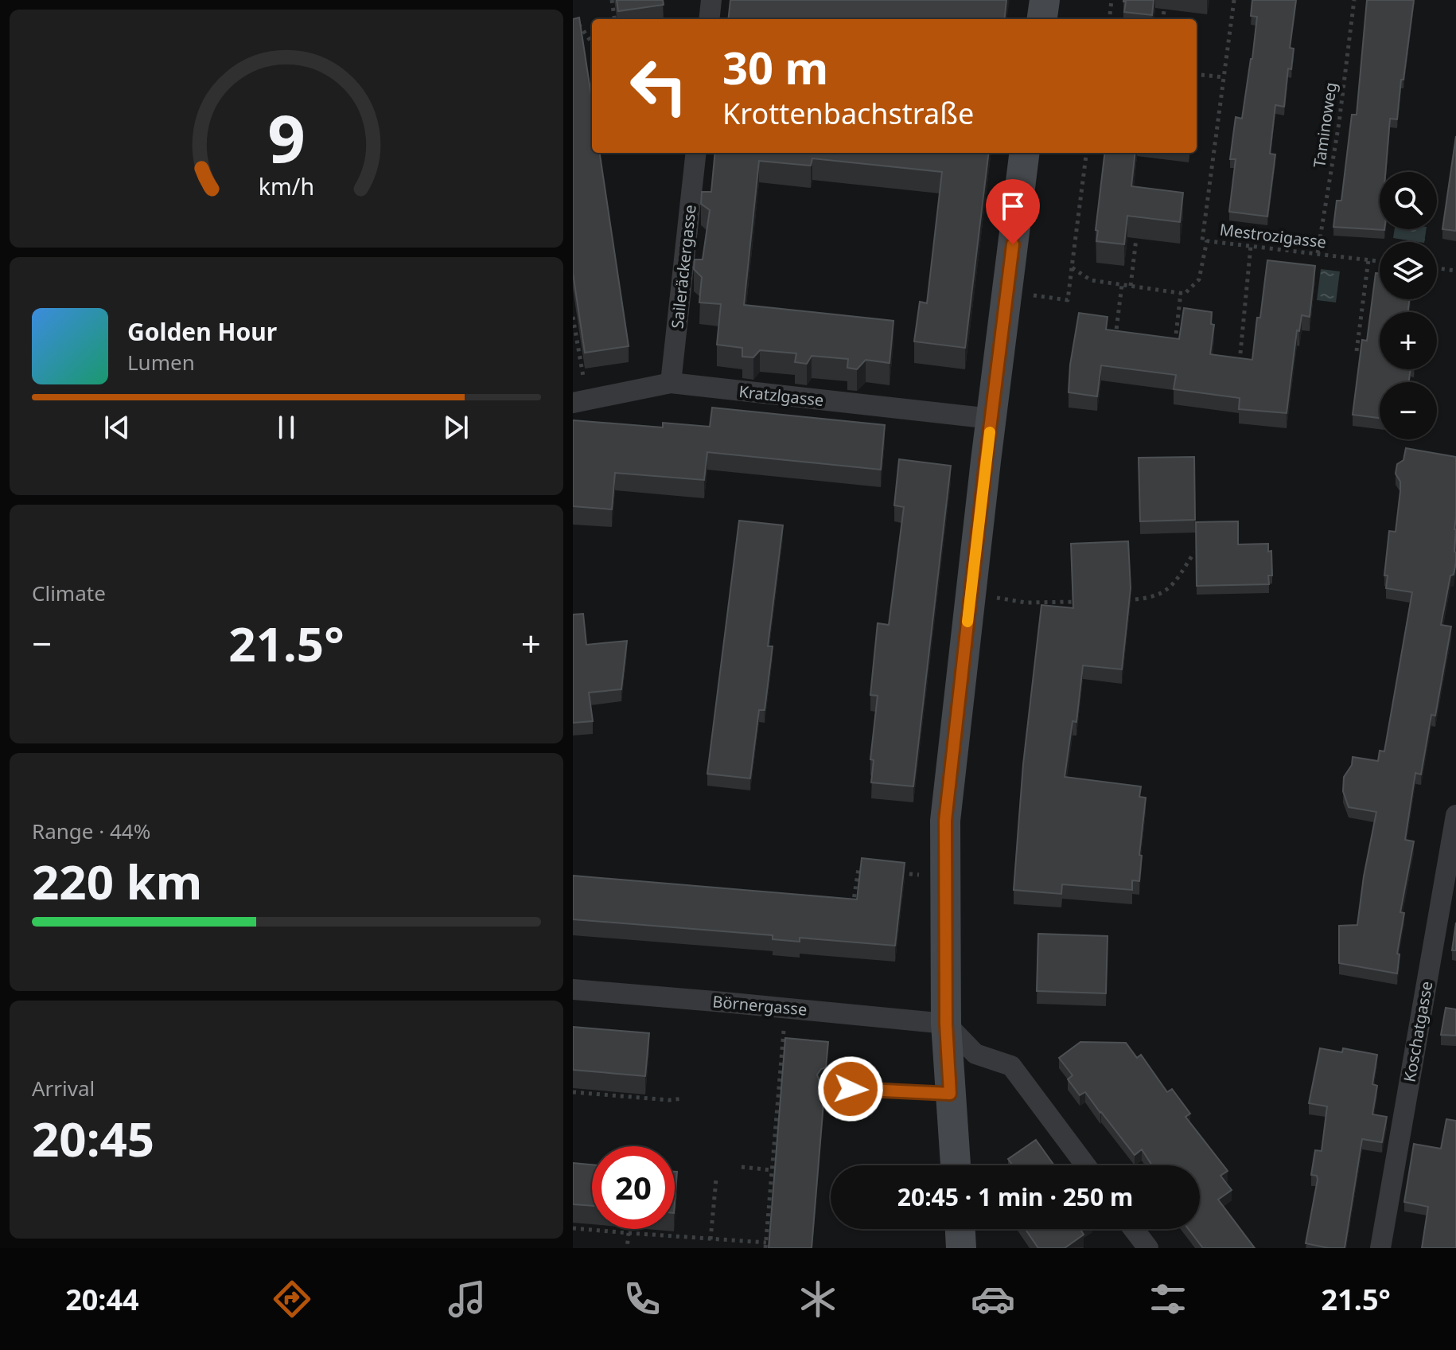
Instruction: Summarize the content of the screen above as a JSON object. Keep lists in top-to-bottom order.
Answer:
{
  "streets": {
    "street": [
      "Saileräckergasse",
      "Kratzlgasse",
      "Börnergasse",
      "Koschatgasse"
    ],
    "path": ["Taminoweg", "Mestrozigasse"]
  },
  "crossings": [
    ["Taminoweg", "Mestrozigasse"],
    ["Saileräckergasse", "Kratzlgasse"]
  ],
  "page": {
    "turn": ["30 m", "Krottenbachstraße"],
    "map_buttons": ["+", "−"],
    "song": ["Golden Hour", "Lumen"],
    "tile": [
      "Climate",
      ["Range · 44%", "220 km"],
      ["Arrival", "20:45"]
    ],
    "heat": ["−", "21.5°", "+"],
    "limit": "20",
    "trip": "20:45 · 1 min · 250 m",
    "tabs": ["20:44", "21.5°"],
    "gauge": ["9", "km/h"]
  }
}
